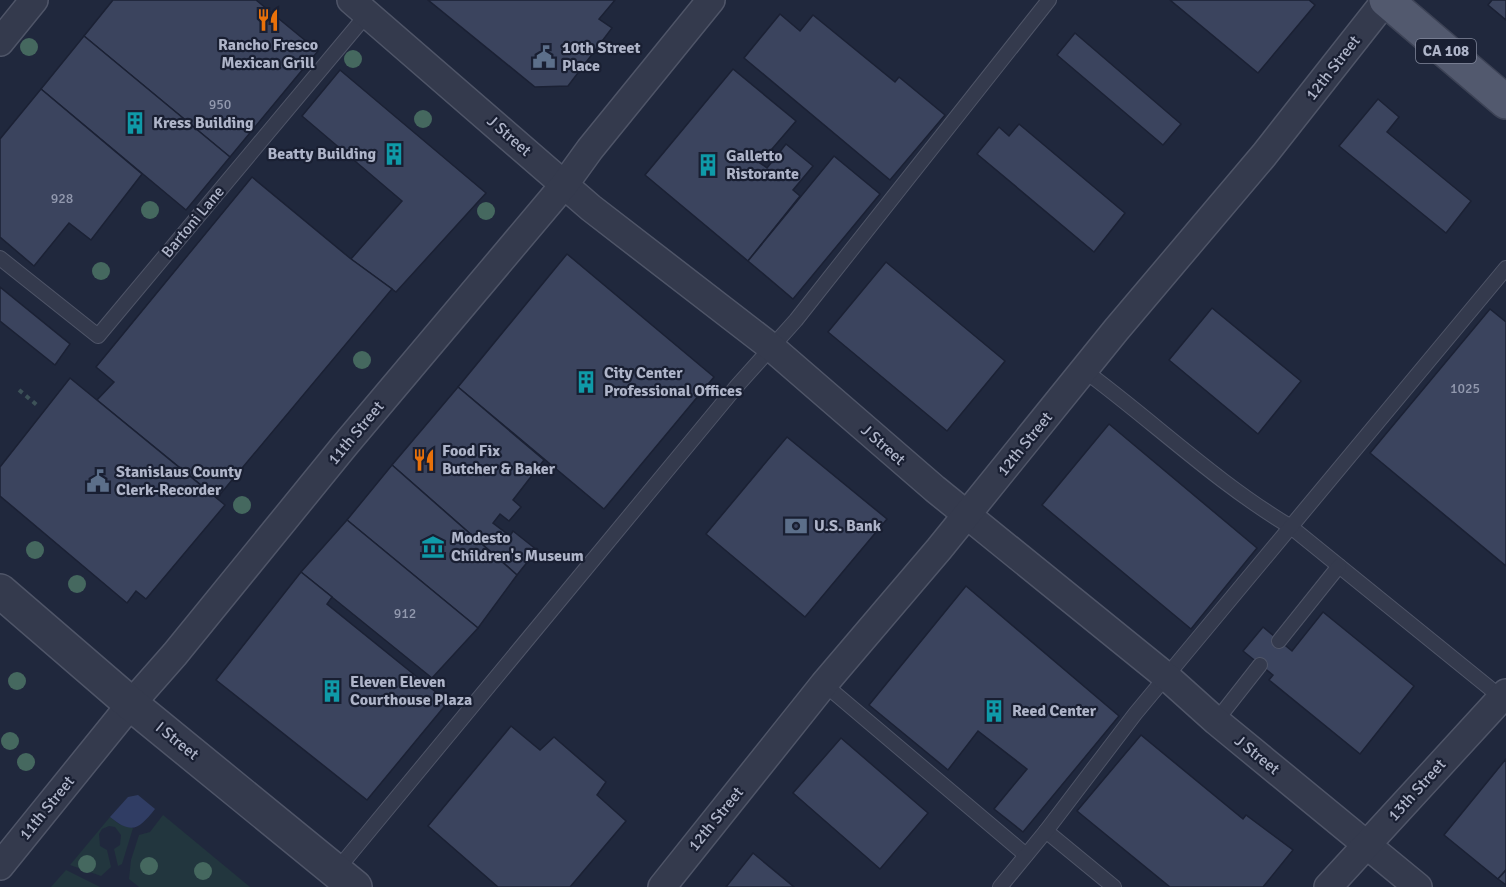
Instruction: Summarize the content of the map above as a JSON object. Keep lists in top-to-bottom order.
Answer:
{
  "streets": {
    "main road": ["CA 108"],
    "street": [
      "12th Street",
      "J Street",
      "11th Street",
      "I Street",
      "13th Street"
    ],
    "lane": ["Bartoni Lane"]
  },
  "crossings": [
    ["CA 108", "12th Street"],
    ["12th Street", "J Street"],
    ["J Street", "Bartoni Lane"],
    ["J Street", "11th Street"],
    ["J Street", "13th Street"],
    ["11th Street", "I Street"]
  ],
  "places": {
    "restaurant": ["Rancho Fresco Mexican Grill", "Food Fix Butcher & Baker"],
    "public building": ["10th Street Place", "Stanislaus County Clerk-Recorder"],
    "building": [
      "Kress Building",
      "Beatty Building",
      "Galletto Ristorante",
      "City Center Professional Offices",
      "Eleven Eleven Courthouse Plaza",
      "Reed Center"
    ],
    "bank": ["U.S. Bank"],
    "museum": ["Modesto Children's Museum"]
  },
  "house_numbers": [
    "950",
    "928",
    "1025",
    "912"
  ]
}
